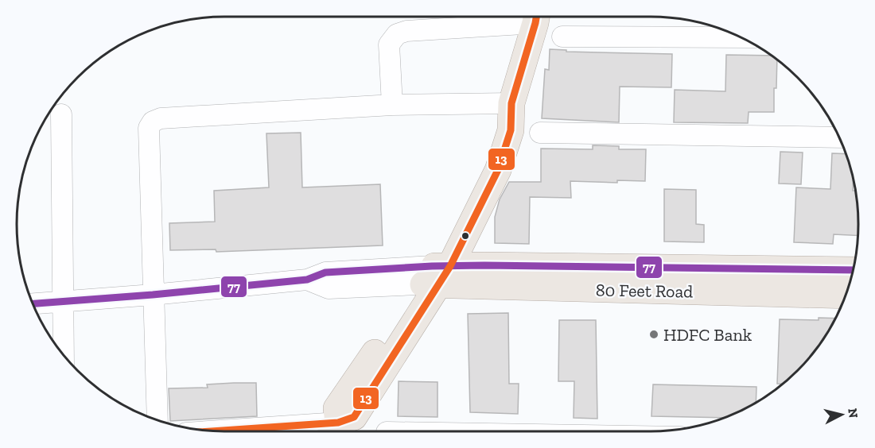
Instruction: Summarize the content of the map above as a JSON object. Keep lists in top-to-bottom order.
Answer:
{
  "streets": {
    "main road": ["80 Feet Road"]
  },
  "places": ["HDFC Bank"],
  "lines": ["transit line 13", "transit line 77"],
  "north": "right"
}
